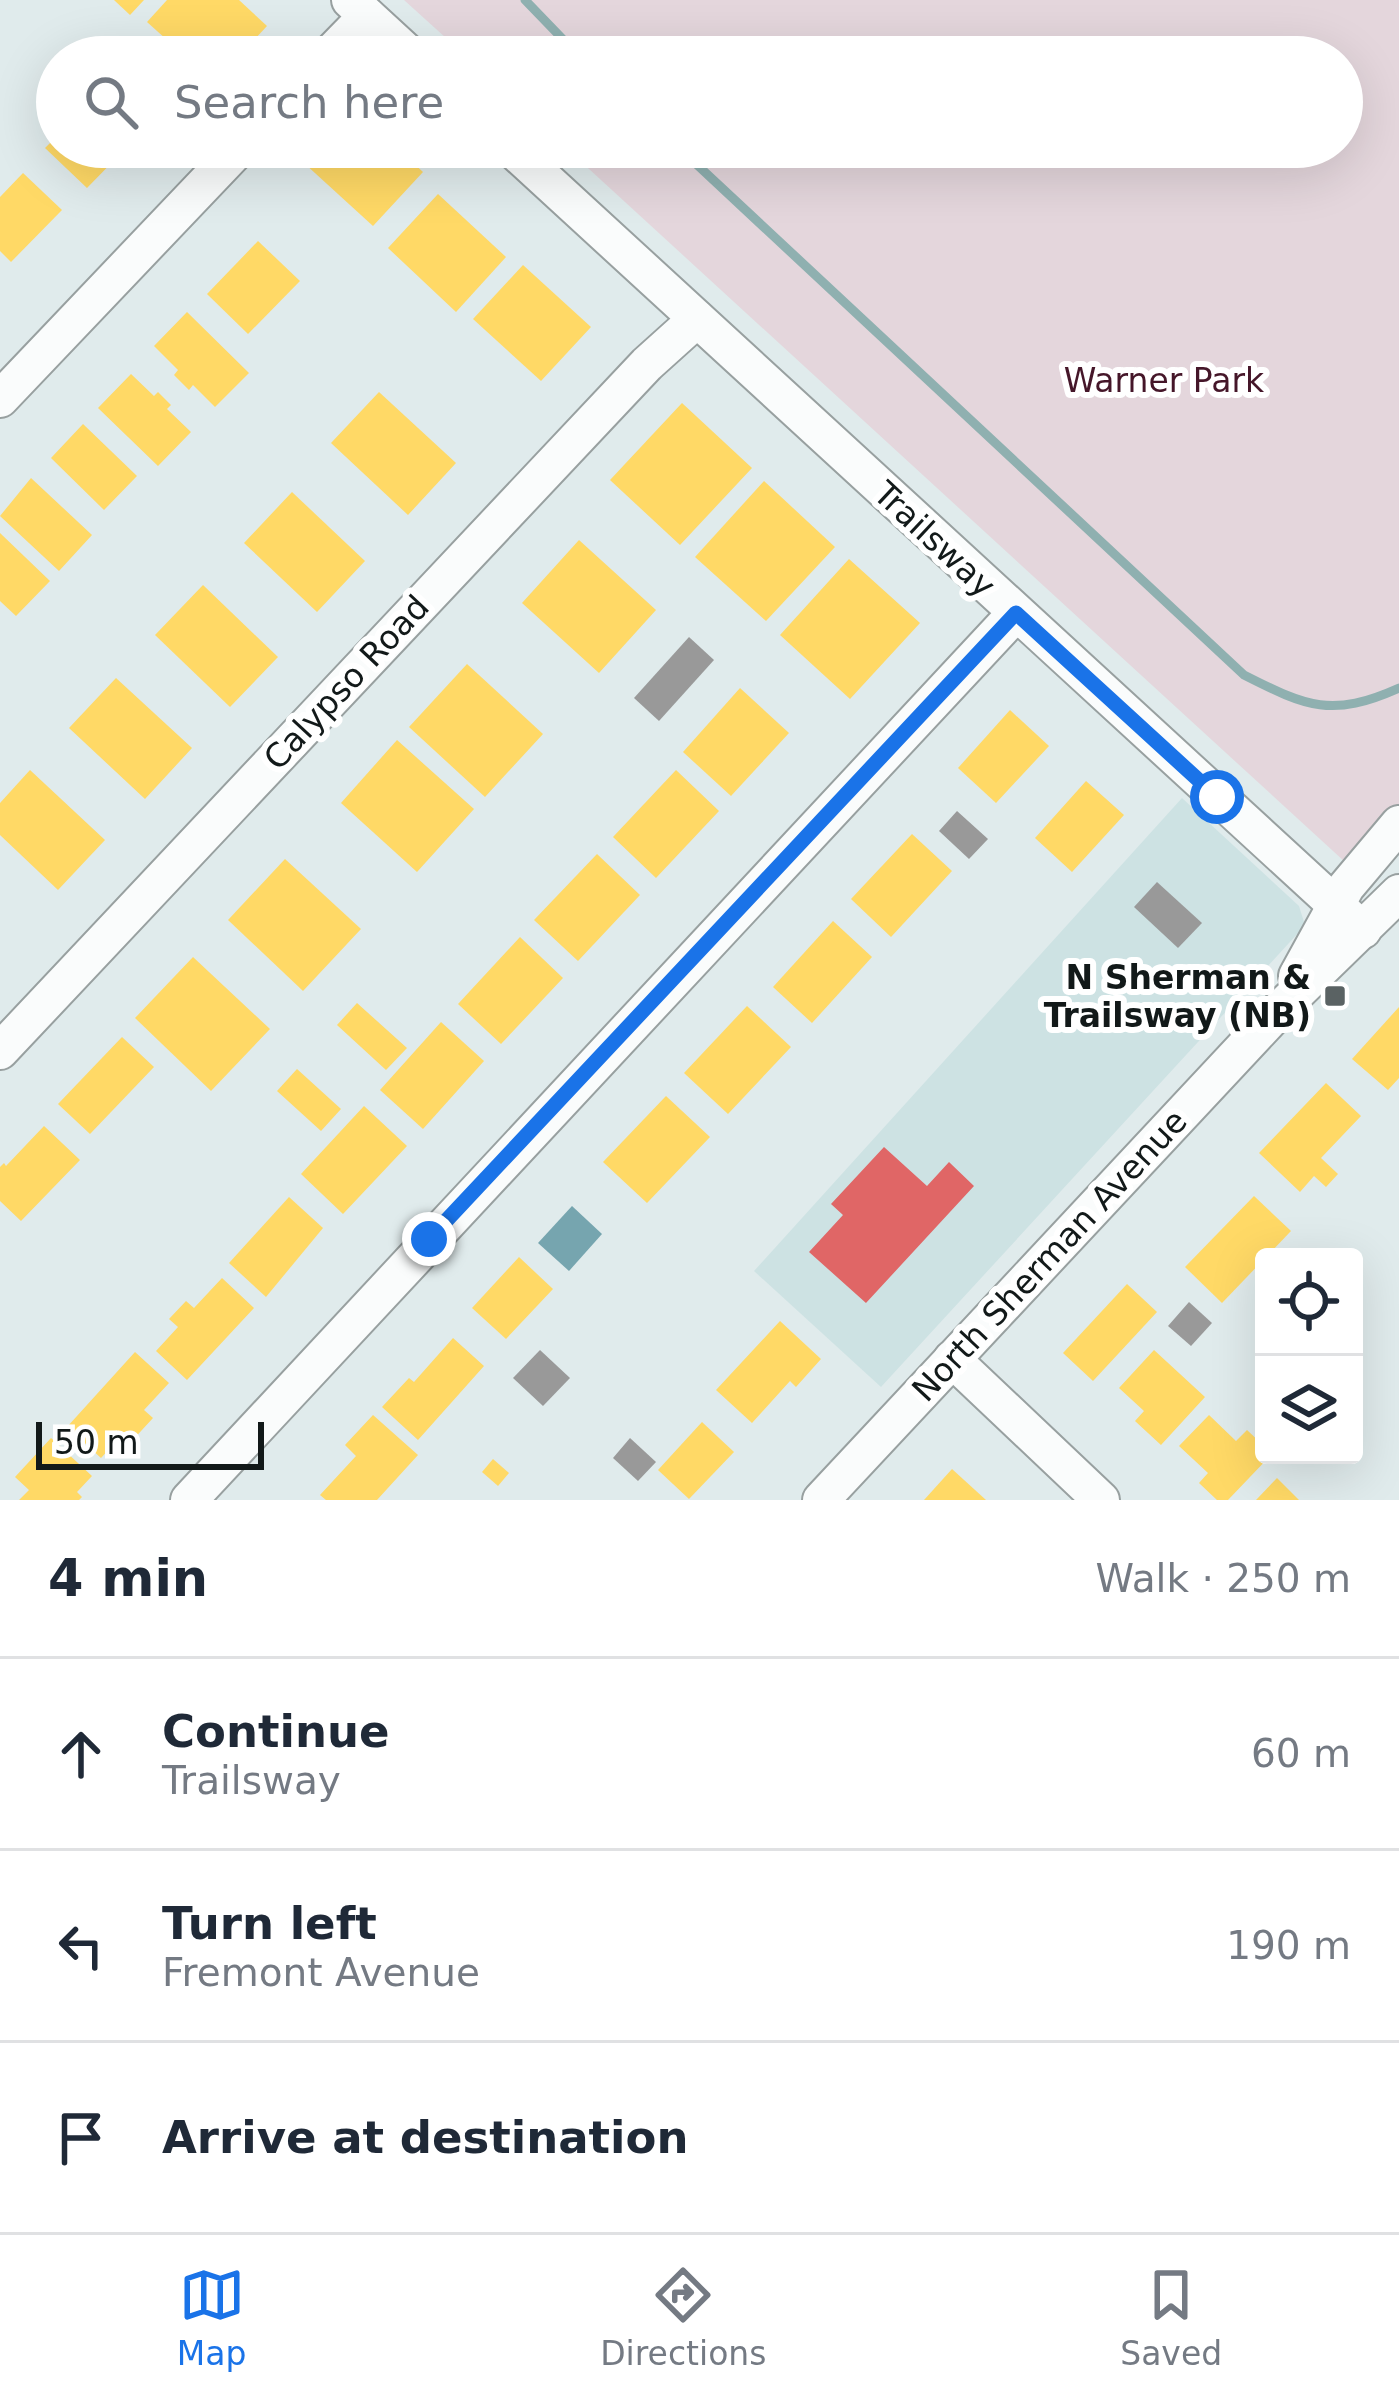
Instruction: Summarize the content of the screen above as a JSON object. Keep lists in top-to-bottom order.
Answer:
{
  "streets": {
    "street": ["Trailsway", "Calypso Road", "North Sherman Avenue"]
  },
  "crossings": [
    ["Trailsway", "Calypso Road"],
    ["Trailsway", "North Sherman Avenue"]
  ],
  "parks": ["Warner Park"],
  "places": {
    "transit": ["N Sherman & Trailsway (NB)"]
  },
  "scale_bar": "50 m",
  "page": {
    "search": "Search here",
    "scale": "50 m",
    "heading": ["4 min", "Walk · 250 m"],
    "list": [
      ["Continue", "Trailsway", "60 m"],
      ["Turn left", "Fremont Avenue", "190 m"],
      "Arrive at destination"
    ],
    "nav": ["Map", "Directions", "Saved"]
  }
}
